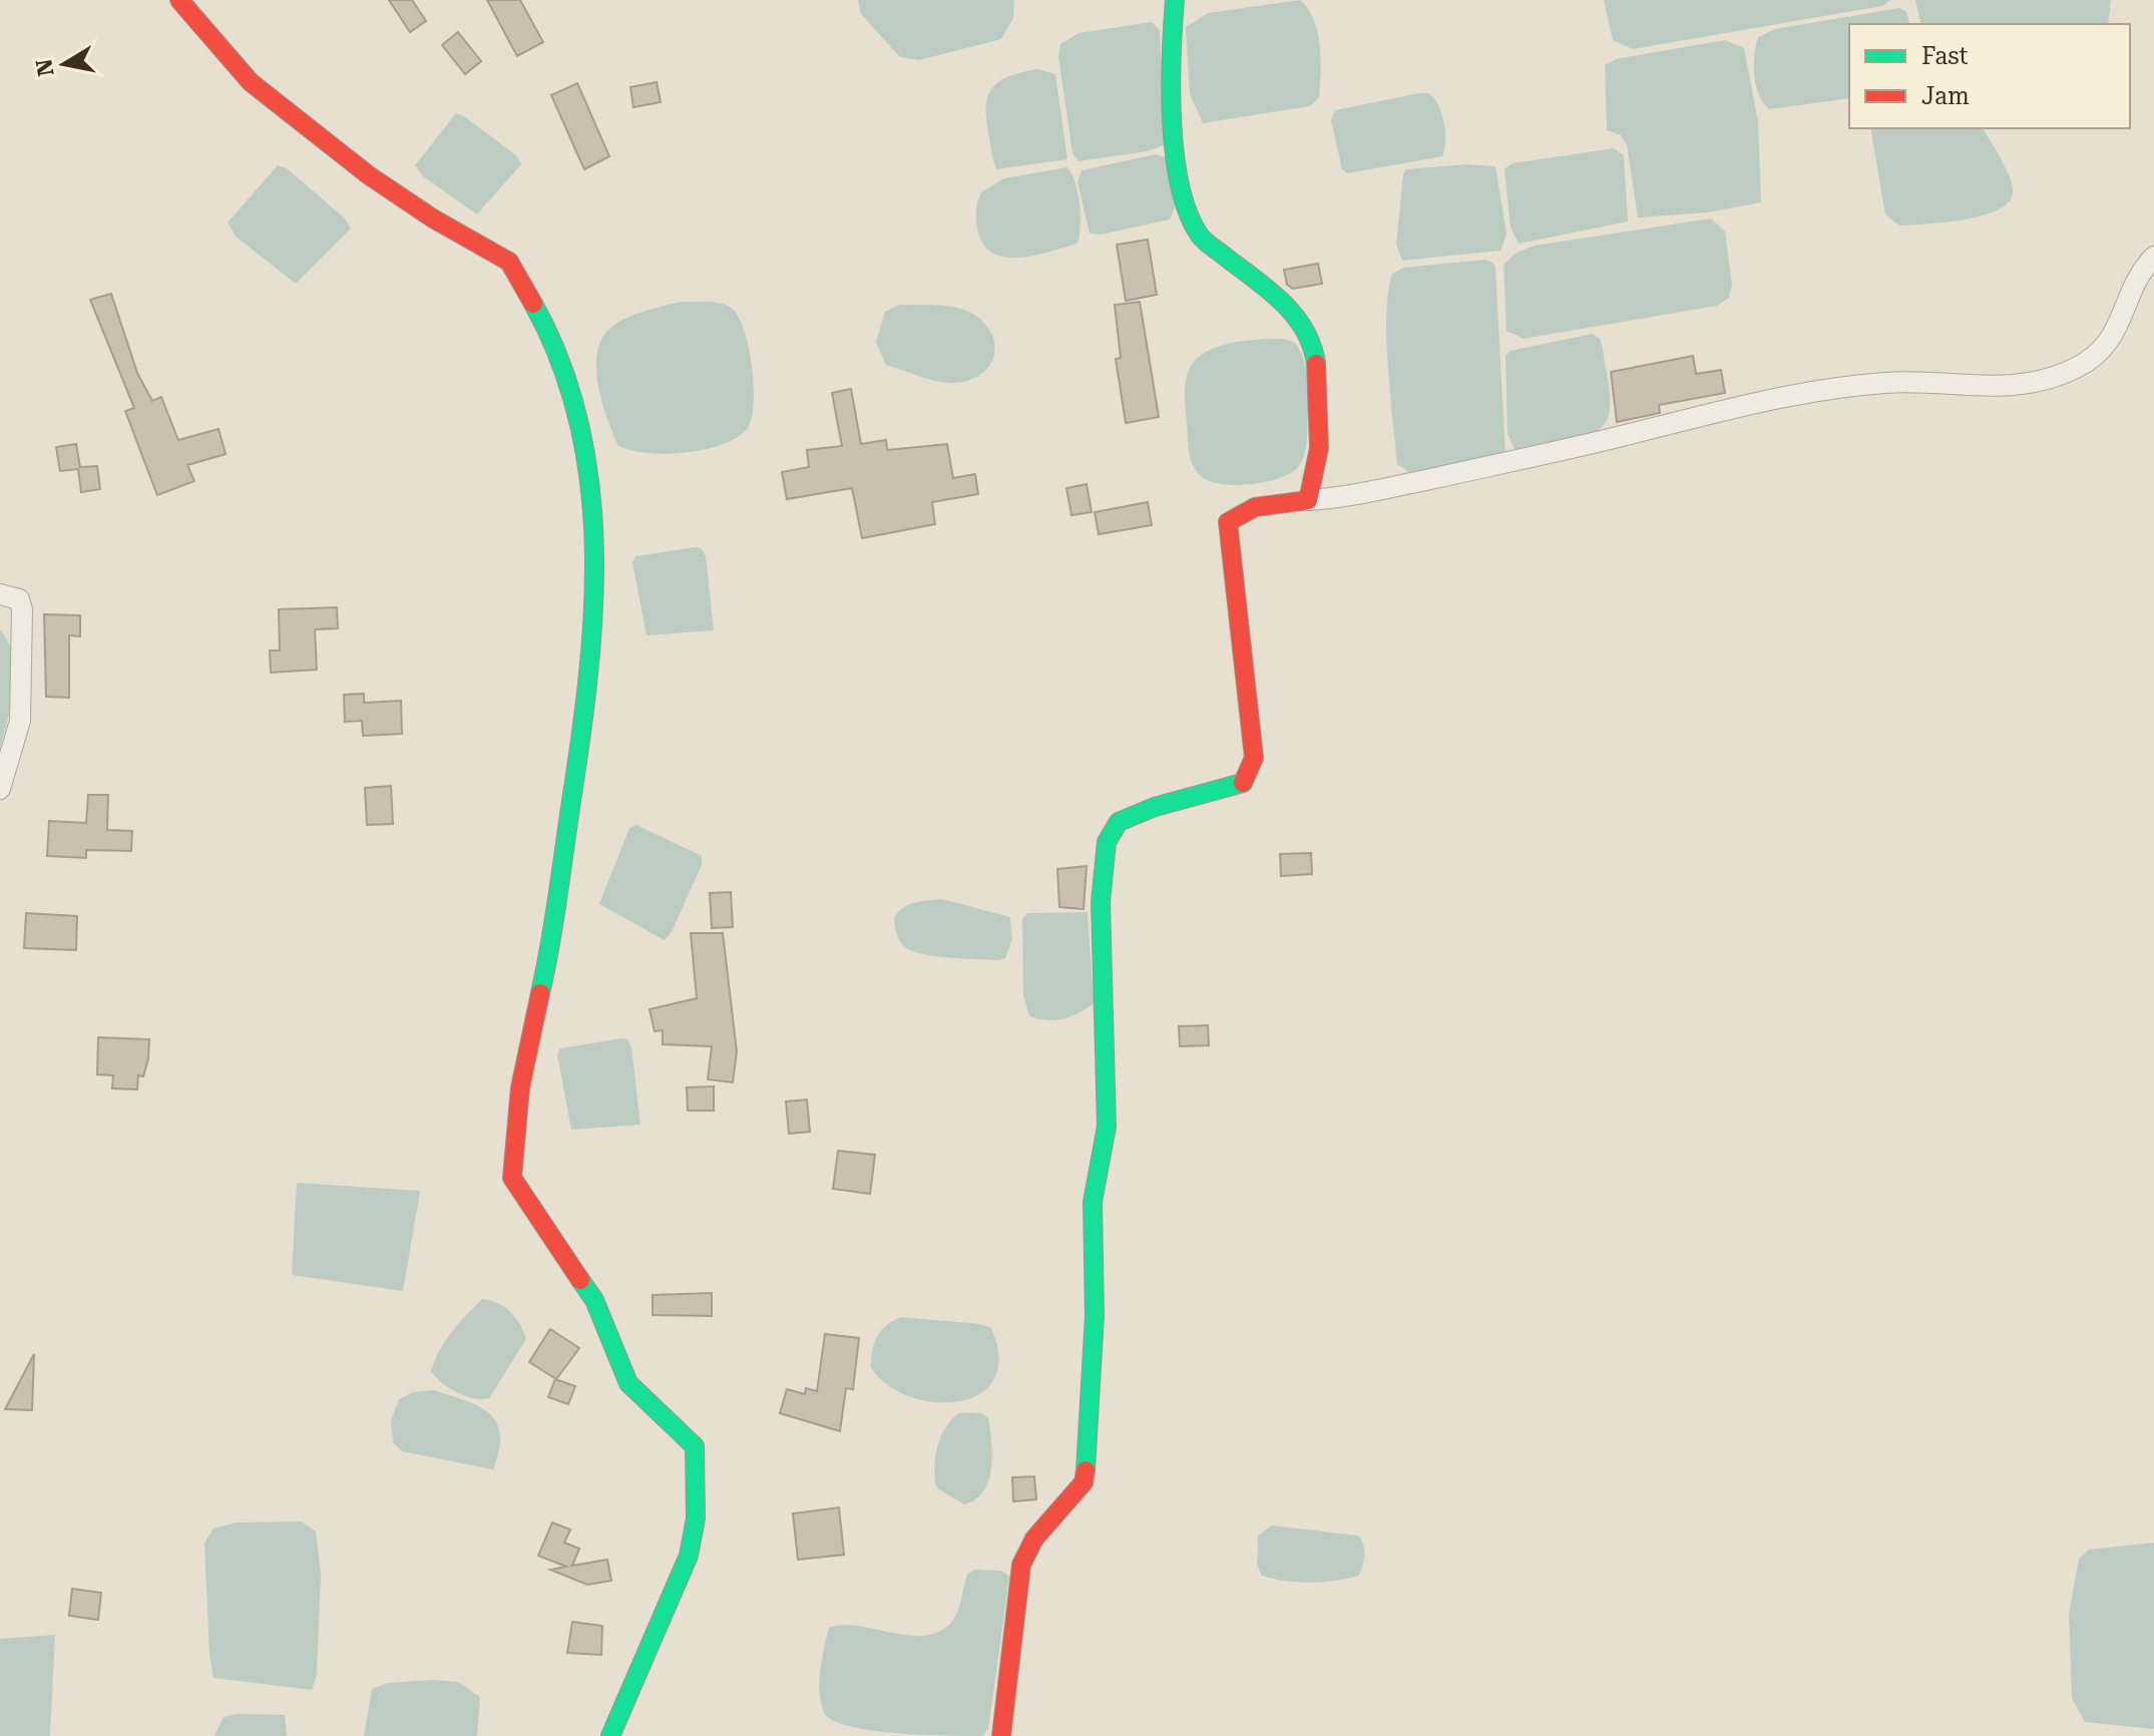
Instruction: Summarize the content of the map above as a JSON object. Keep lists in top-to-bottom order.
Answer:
{
  "legend": ["Fast", "Jam"],
  "north": "left"
}
